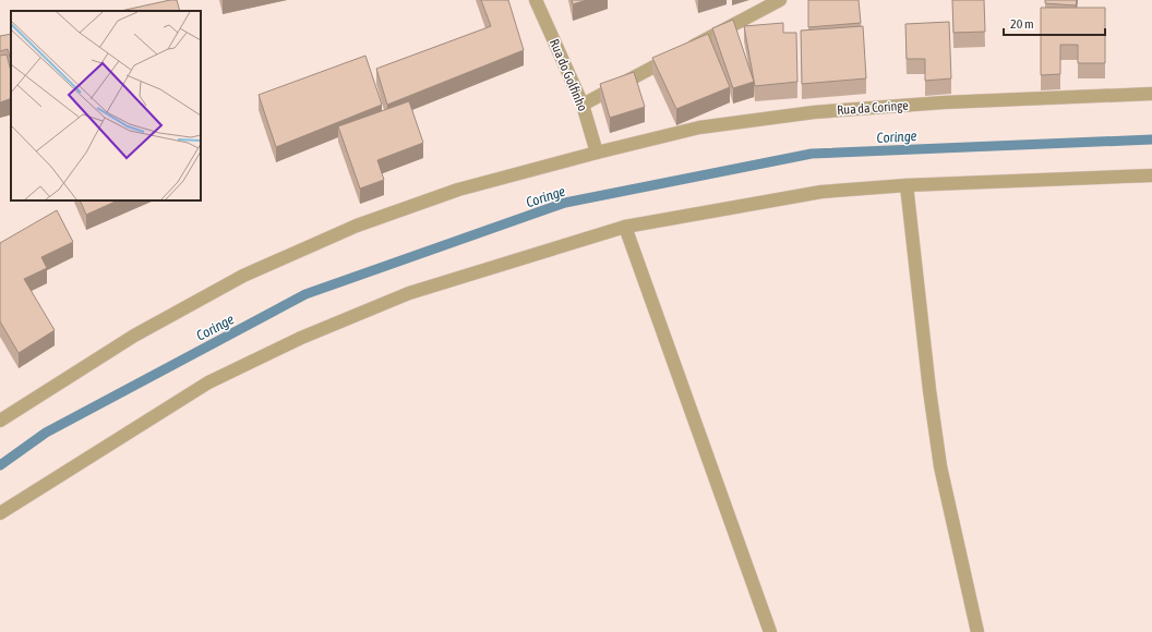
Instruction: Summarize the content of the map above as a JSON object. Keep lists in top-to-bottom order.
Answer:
{
  "streets": {
    "street": ["Rua do Golfinho", "Rua da Coringe"]
  },
  "crossings": [
    ["Rua do Golfinho", "Rua da Coringe"]
  ],
  "water": ["Coringe"],
  "scale_bar": "20 m"
}
